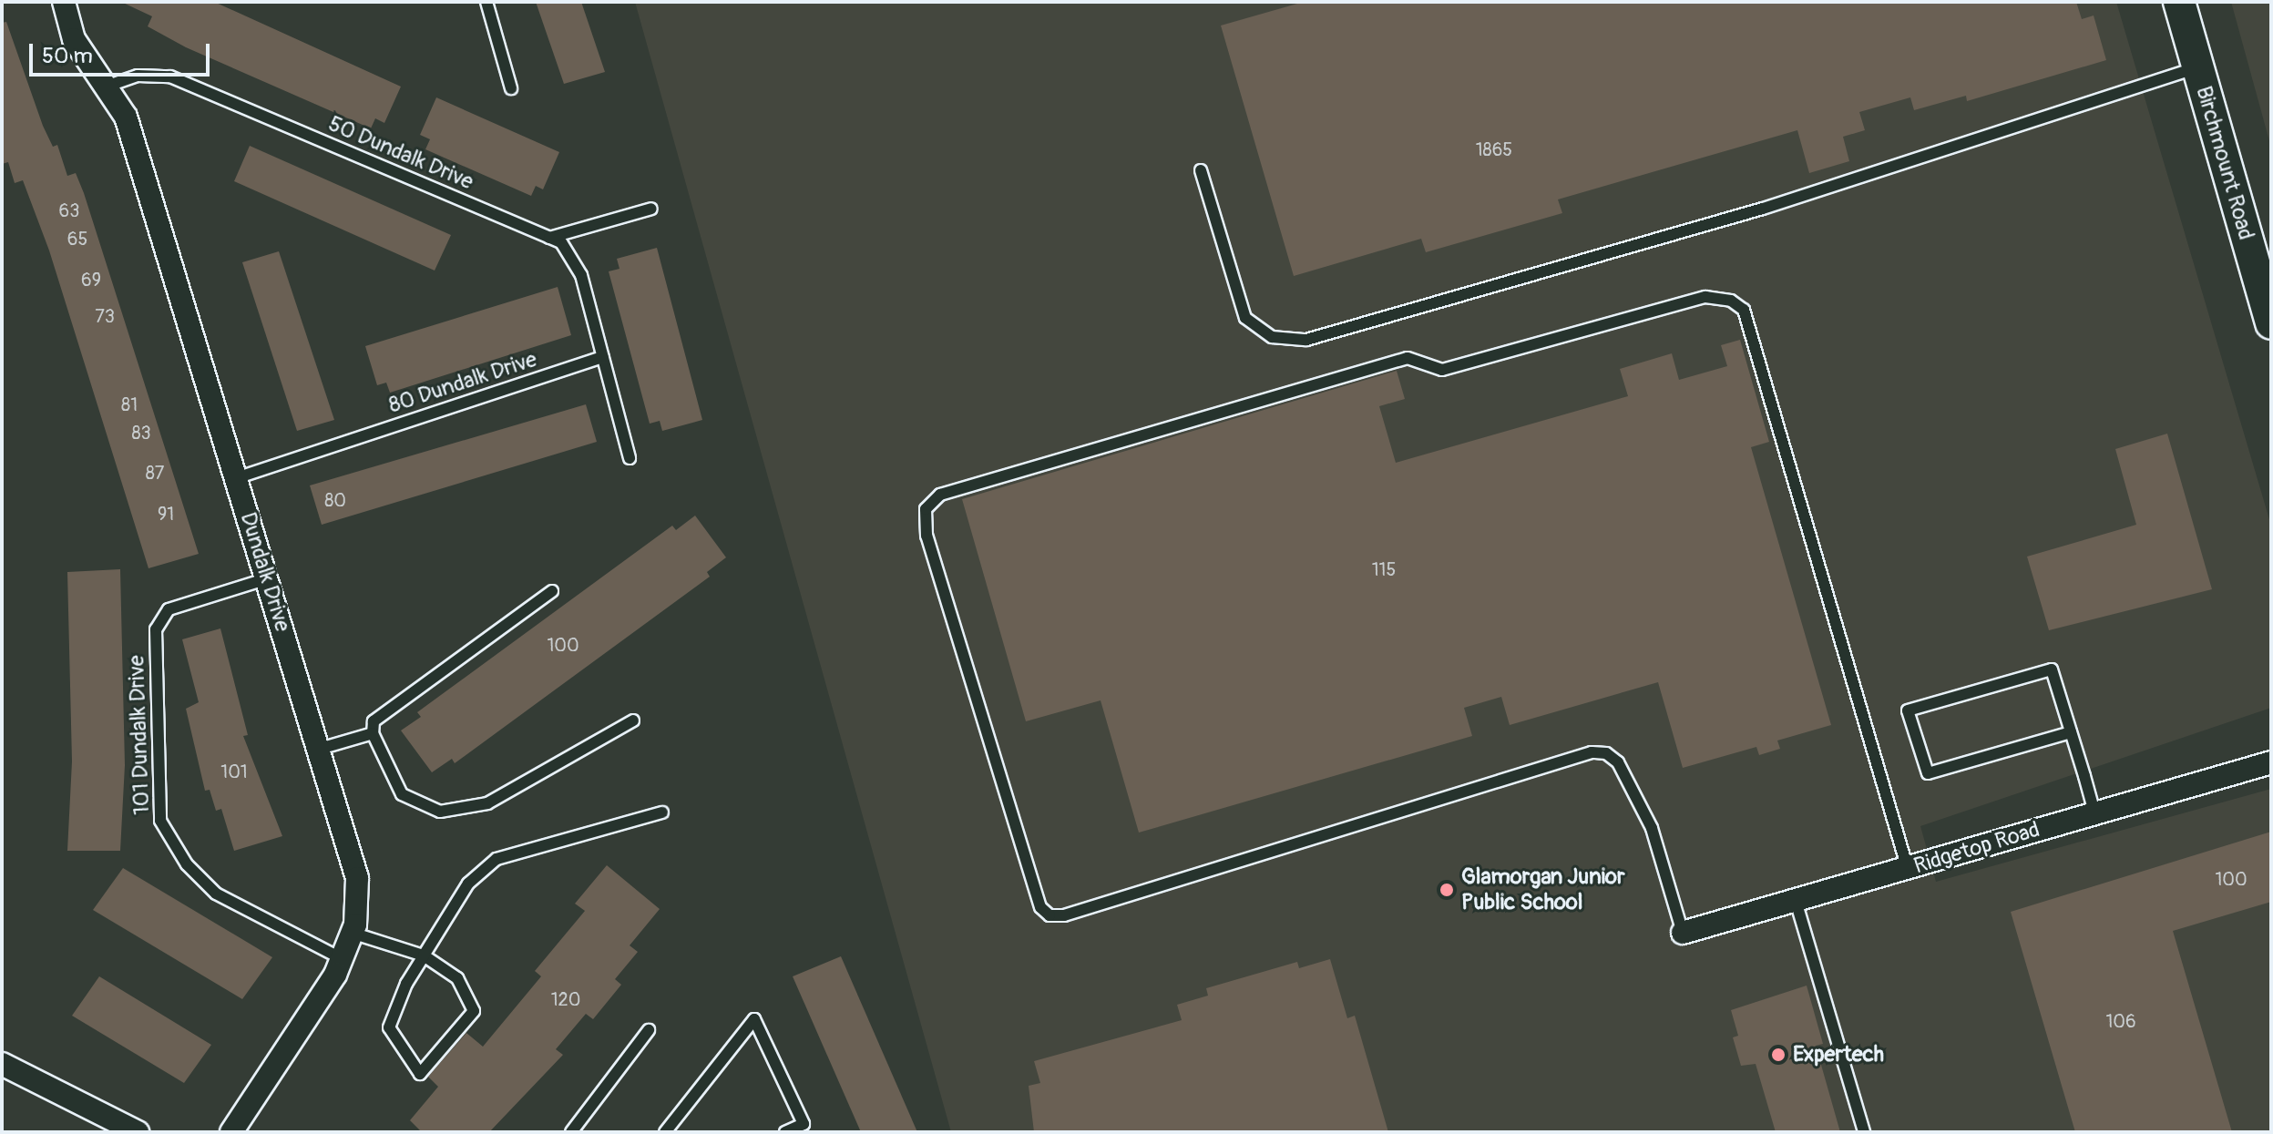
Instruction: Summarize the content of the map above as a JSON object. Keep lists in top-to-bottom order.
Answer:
{
  "streets": {
    "main road": ["Birchmount Road"],
    "street": ["Dundalk Drive", "Ridgetop Road"],
    "lane": ["50 Dundalk Drive", "80 Dundalk Drive", "101 Dundalk Drive"]
  },
  "crossings": [
    ["50 Dundalk Drive", "80 Dundalk Drive"],
    ["50 Dundalk Drive", "Dundalk Drive"],
    ["80 Dundalk Drive", "Dundalk Drive"],
    ["Dundalk Drive", "101 Dundalk Drive"]
  ],
  "places": ["Glamorgan Junior Public School", "Expertech"],
  "house_numbers": [
    "1865",
    "63",
    "65",
    "69",
    "73",
    "81",
    "83",
    "87",
    "80",
    "91",
    "115",
    "100",
    "101",
    "100",
    "120",
    "106"
  ],
  "scale_bar": "50 m"
}
